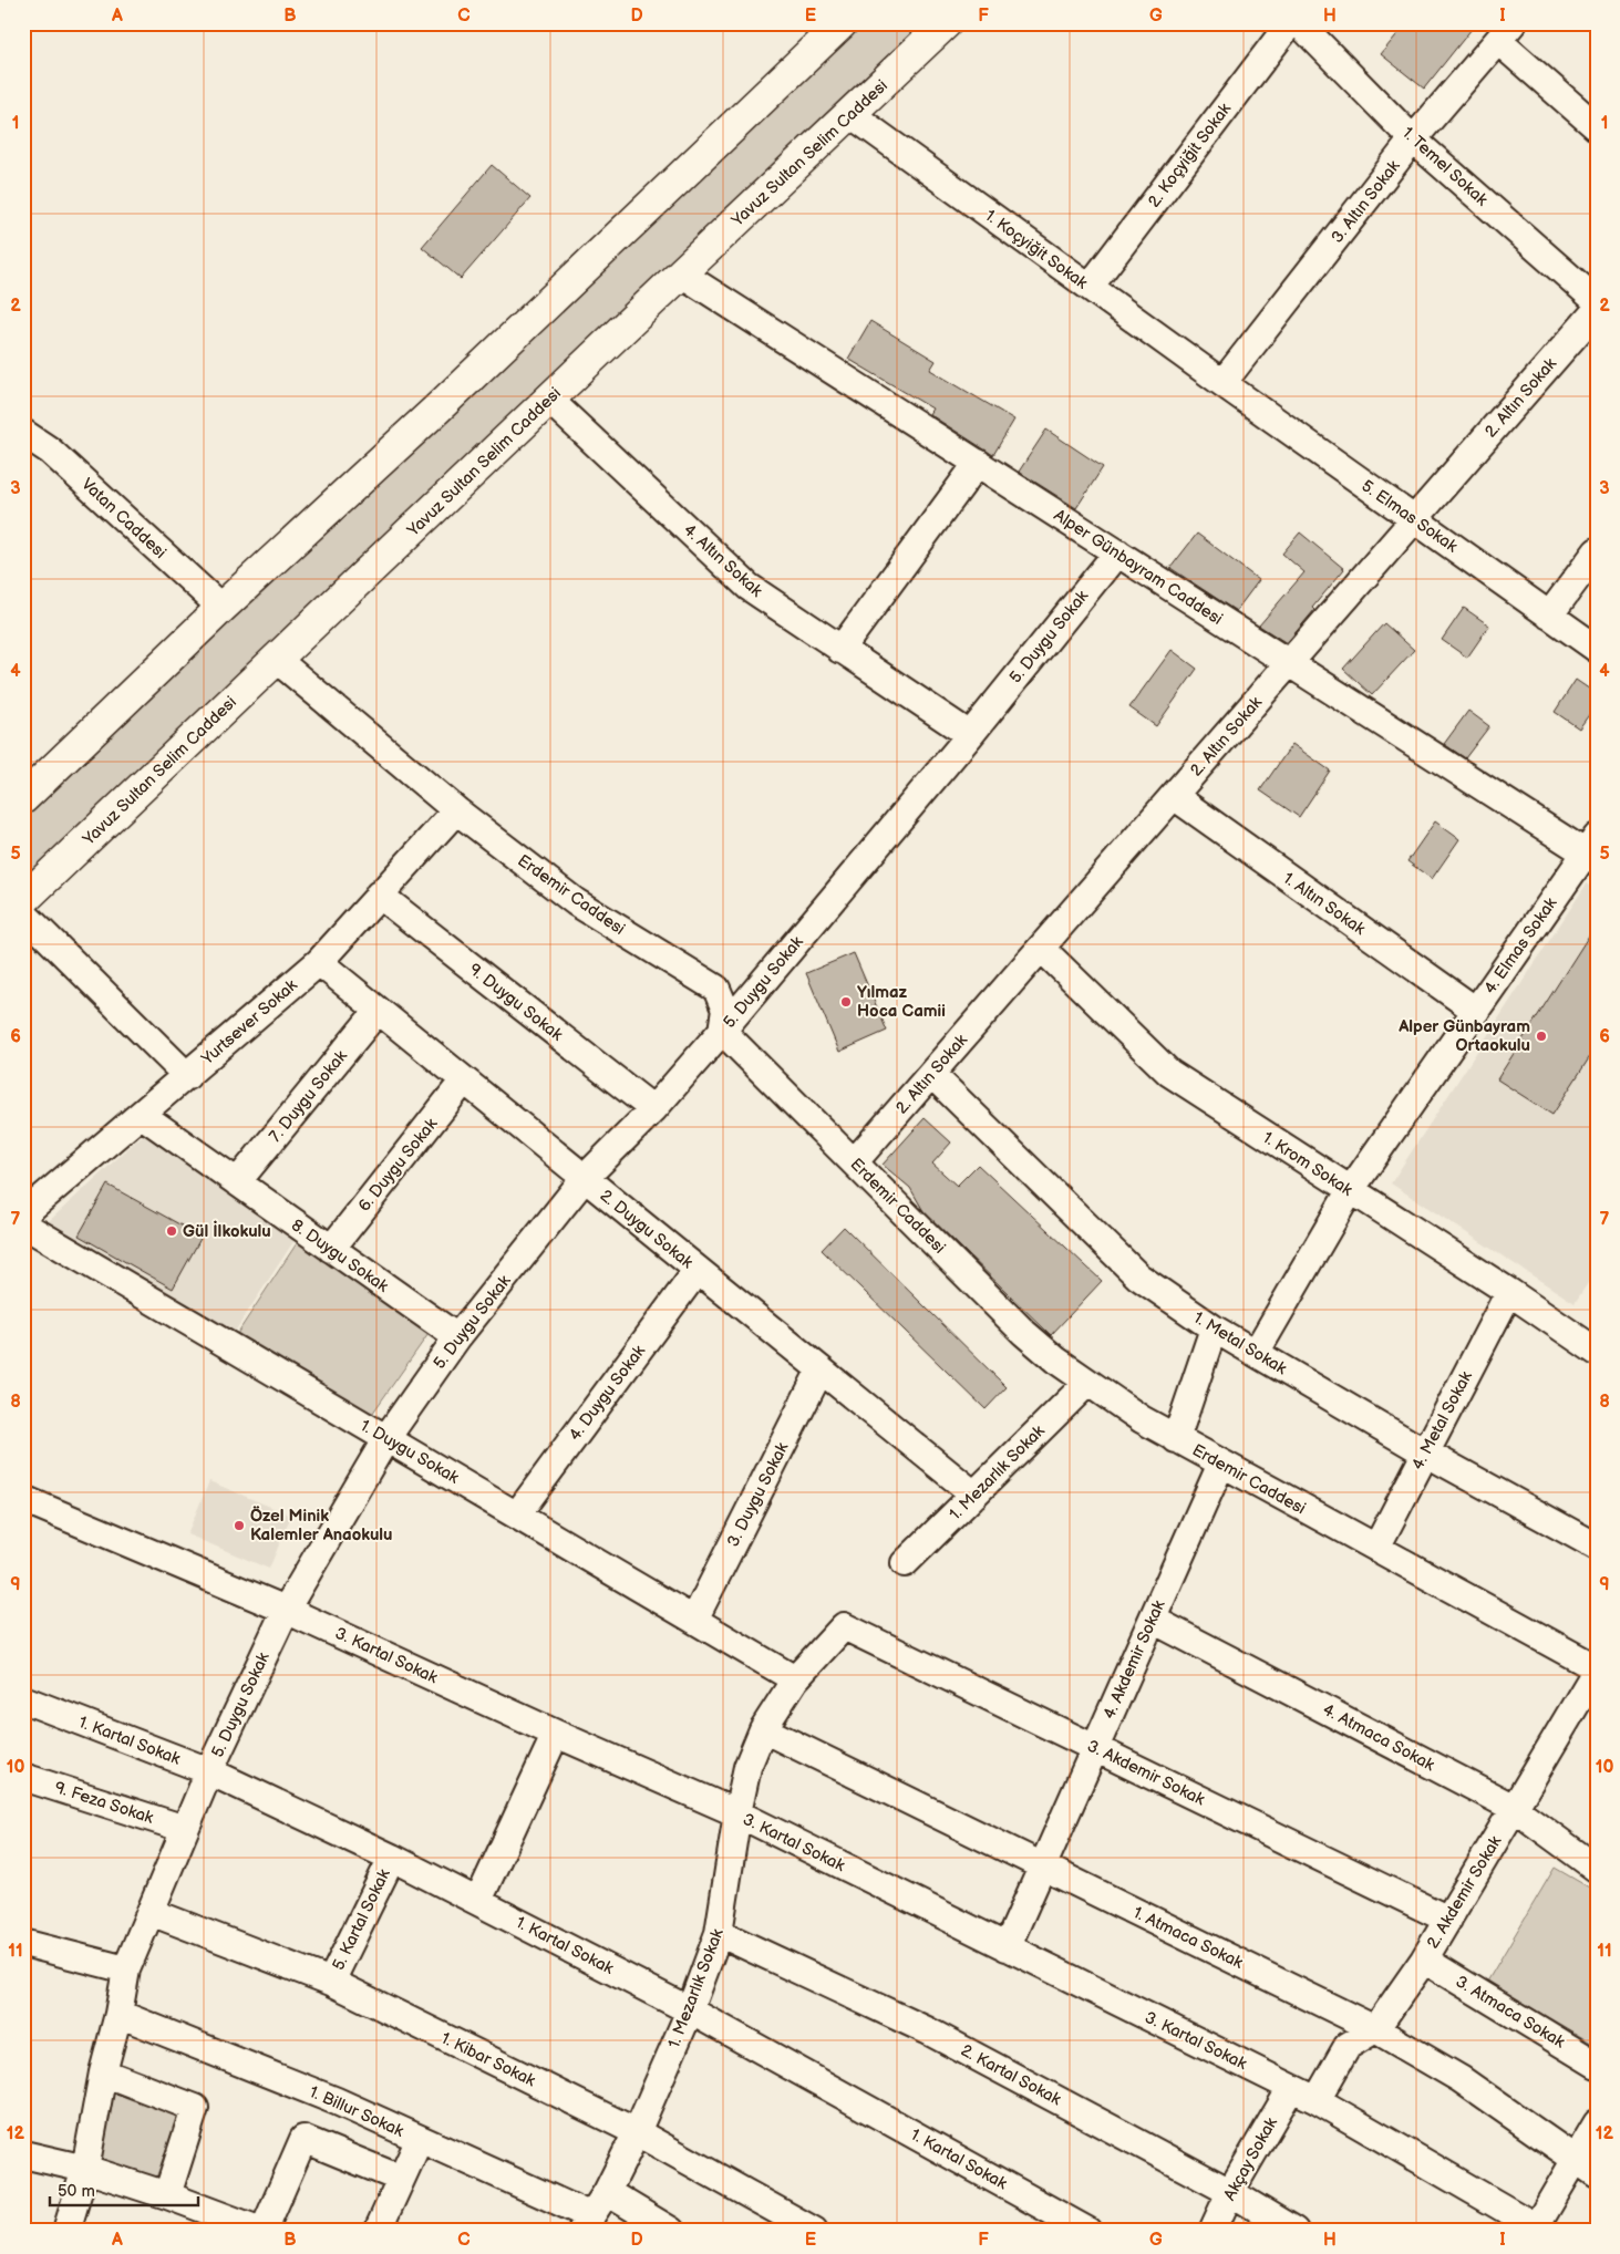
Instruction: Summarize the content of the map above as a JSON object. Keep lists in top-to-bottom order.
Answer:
{
  "streets": {
    "main road": ["Yavuz Sultan Selim Caddesi"],
    "street": [
      "2. Koçyiğit Sokak",
      "1. Temel Sokak",
      "3. Altın Sokak",
      "1. Koçyiğit Sokak",
      "2. Altın Sokak",
      "5. Elmas Sokak",
      "Vatan Caddesi",
      "4. Altın Sokak",
      "Alper Günbayram Caddesi",
      "5. Duygu Sokak",
      "Erdemir Caddesi",
      "1. Altın Sokak",
      "4. Elmas Sokak",
      "9. Duygu Sokak",
      "Yurtsever Sokak",
      "7. Duygu Sokak",
      "1. Krom Sokak",
      "6. Duygu Sokak",
      "2. Duygu Sokak",
      "8. Duygu Sokak",
      "1. Metal Sokak",
      "4. Duygu Sokak",
      "4. Metal Sokak",
      "1. Duygu Sokak",
      "1. Mezarlık Sokak",
      "3. Duygu Sokak",
      "3. Kartal Sokak",
      "4. Akdemir Sokak",
      "4. Atmaca Sokak",
      "1. Kartal Sokak",
      "3. Akdemir Sokak",
      "9. Feza Sokak",
      "2. Akdemir Sokak",
      "5. Kartal Sokak",
      "1. Atmaca Sokak",
      "3. Atmaca Sokak",
      "1. Kibar Sokak",
      "2. Kartal Sokak",
      "1. Billur Sokak",
      "Akçay Sokak"
    ]
  },
  "crossings": [
    ["Yavuz Sultan Selim Caddesi", "1. Koçyiğit Sokak"],
    ["Yavuz Sultan Selim Caddesi", "4. Altın Sokak"],
    ["Yavuz Sultan Selim Caddesi", "Alper Günbayram Caddesi"],
    ["Yavuz Sultan Selim Caddesi", "Erdemir Caddesi"],
    ["2. Koçyiğit Sokak", "1. Koçyiğit Sokak"],
    ["1. Temel Sokak", "3. Altın Sokak"],
    ["3. Altın Sokak", "1. Koçyiğit Sokak"],
    ["3. Altın Sokak", "5. Elmas Sokak"],
    ["1. Koçyiğit Sokak", "5. Elmas Sokak"],
    ["2. Altın Sokak", "5. Elmas Sokak"],
    ["2. Altın Sokak", "Alper Günbayram Caddesi"],
    ["2. Altın Sokak", "Erdemir Caddesi"],
    ["2. Altın Sokak", "1. Altın Sokak"],
    ["2. Altın Sokak", "1. Krom Sokak"],
    ["2. Altın Sokak", "1. Metal Sokak"],
    ["4. Altın Sokak", "5. Duygu Sokak"],
    ["Alper Günbayram Caddesi", "5. Duygu Sokak"],
    ["Alper Günbayram Caddesi", "4. Elmas Sokak"],
    ["5. Duygu Sokak", "Erdemir Caddesi"],
    ["5. Duygu Sokak", "9. Duygu Sokak"],
    ["5. Duygu Sokak", "2. Duygu Sokak"],
    ["5. Duygu Sokak", "8. Duygu Sokak"],
    ["5. Duygu Sokak", "1. Duygu Sokak"],
    ["5. Duygu Sokak", "3. Kartal Sokak"],
    ["5. Duygu Sokak", "1. Kartal Sokak"],
    ["5. Duygu Sokak", "9. Feza Sokak"],
    ["5. Duygu Sokak", "1. Kibar Sokak"],
    ["5. Duygu Sokak", "1. Billur Sokak"],
    ["Erdemir Caddesi", "Yurtsever Sokak"],
    ["Erdemir Caddesi", "4. Metal Sokak"],
    ["Erdemir Caddesi", "1. Mezarlık Sokak"],
    ["Erdemir Caddesi", "4. Akdemir Sokak"],
    ["Erdemir Caddesi", "2. Akdemir Sokak"],
    ["1. Altın Sokak", "4. Elmas Sokak"],
    ["4. Elmas Sokak", "1. Krom Sokak"],
    ["4. Elmas Sokak", "1. Metal Sokak"],
    ["9. Duygu Sokak", "Yurtsever Sokak"],
    ["Yurtsever Sokak", "2. Duygu Sokak"],
    ["Yurtsever Sokak", "8. Duygu Sokak"],
    ["7. Duygu Sokak", "2. Duygu Sokak"],
    ["7. Duygu Sokak", "8. Duygu Sokak"],
    ["1. Krom Sokak", "4. Metal Sokak"],
    ["6. Duygu Sokak", "2. Duygu Sokak"],
    ["6. Duygu Sokak", "8. Duygu Sokak"],
    ["2. Duygu Sokak", "4. Duygu Sokak"],
    ["2. Duygu Sokak", "1. Mezarlık Sokak"],
    ["2. Duygu Sokak", "3. Duygu Sokak"],
    ["1. Metal Sokak", "4. Metal Sokak"],
    ["4. Duygu Sokak", "1. Duygu Sokak"],
    ["1. Duygu Sokak", "1. Mezarlık Sokak"],
    ["1. Duygu Sokak", "3. Duygu Sokak"],
    ["1. Mezarlık Sokak", "3. Kartal Sokak"],
    ["1. Mezarlık Sokak", "1. Kartal Sokak"],
    ["1. Mezarlık Sokak", "3. Akdemir Sokak"],
    ["1. Mezarlık Sokak", "1. Atmaca Sokak"],
    ["1. Mezarlık Sokak", "1. Kibar Sokak"],
    ["1. Mezarlık Sokak", "2. Kartal Sokak"],
    ["1. Mezarlık Sokak", "1. Billur Sokak"],
    ["3. Kartal Sokak", "4. Akdemir Sokak"],
    ["3. Kartal Sokak", "2. Akdemir Sokak"],
    ["3. Kartal Sokak", "Akçay Sokak"],
    ["4. Akdemir Sokak", "4. Atmaca Sokak"],
    ["4. Akdemir Sokak", "3. Akdemir Sokak"],
    ["4. Akdemir Sokak", "1. Atmaca Sokak"],
    ["4. Atmaca Sokak", "2. Akdemir Sokak"],
    ["1. Kartal Sokak", "5. Kartal Sokak"],
    ["3. Akdemir Sokak", "2. Akdemir Sokak"],
    ["2. Akdemir Sokak", "1. Atmaca Sokak"],
    ["2. Akdemir Sokak", "3. Atmaca Sokak"],
    ["5. Kartal Sokak", "1. Kibar Sokak"],
    ["2. Kartal Sokak", "Akçay Sokak"]
  ],
  "places": [
    "Yılmaz Hoca Camii",
    "Alper Günbayram Ortaokulu",
    "Gül İlkokulu",
    "Özel Minik Kalemler Anaokulu"
  ],
  "scale_bar": "50 m",
  "grid": {
    "columns": [
      "A",
      "B",
      "C",
      "D",
      "E",
      "F",
      "G",
      "H",
      "I"
    ],
    "rows": [
      "1",
      "2",
      "3",
      "4",
      "5",
      "6",
      "7",
      "8",
      "9",
      "10",
      "11",
      "12"
    ]
  }
}
